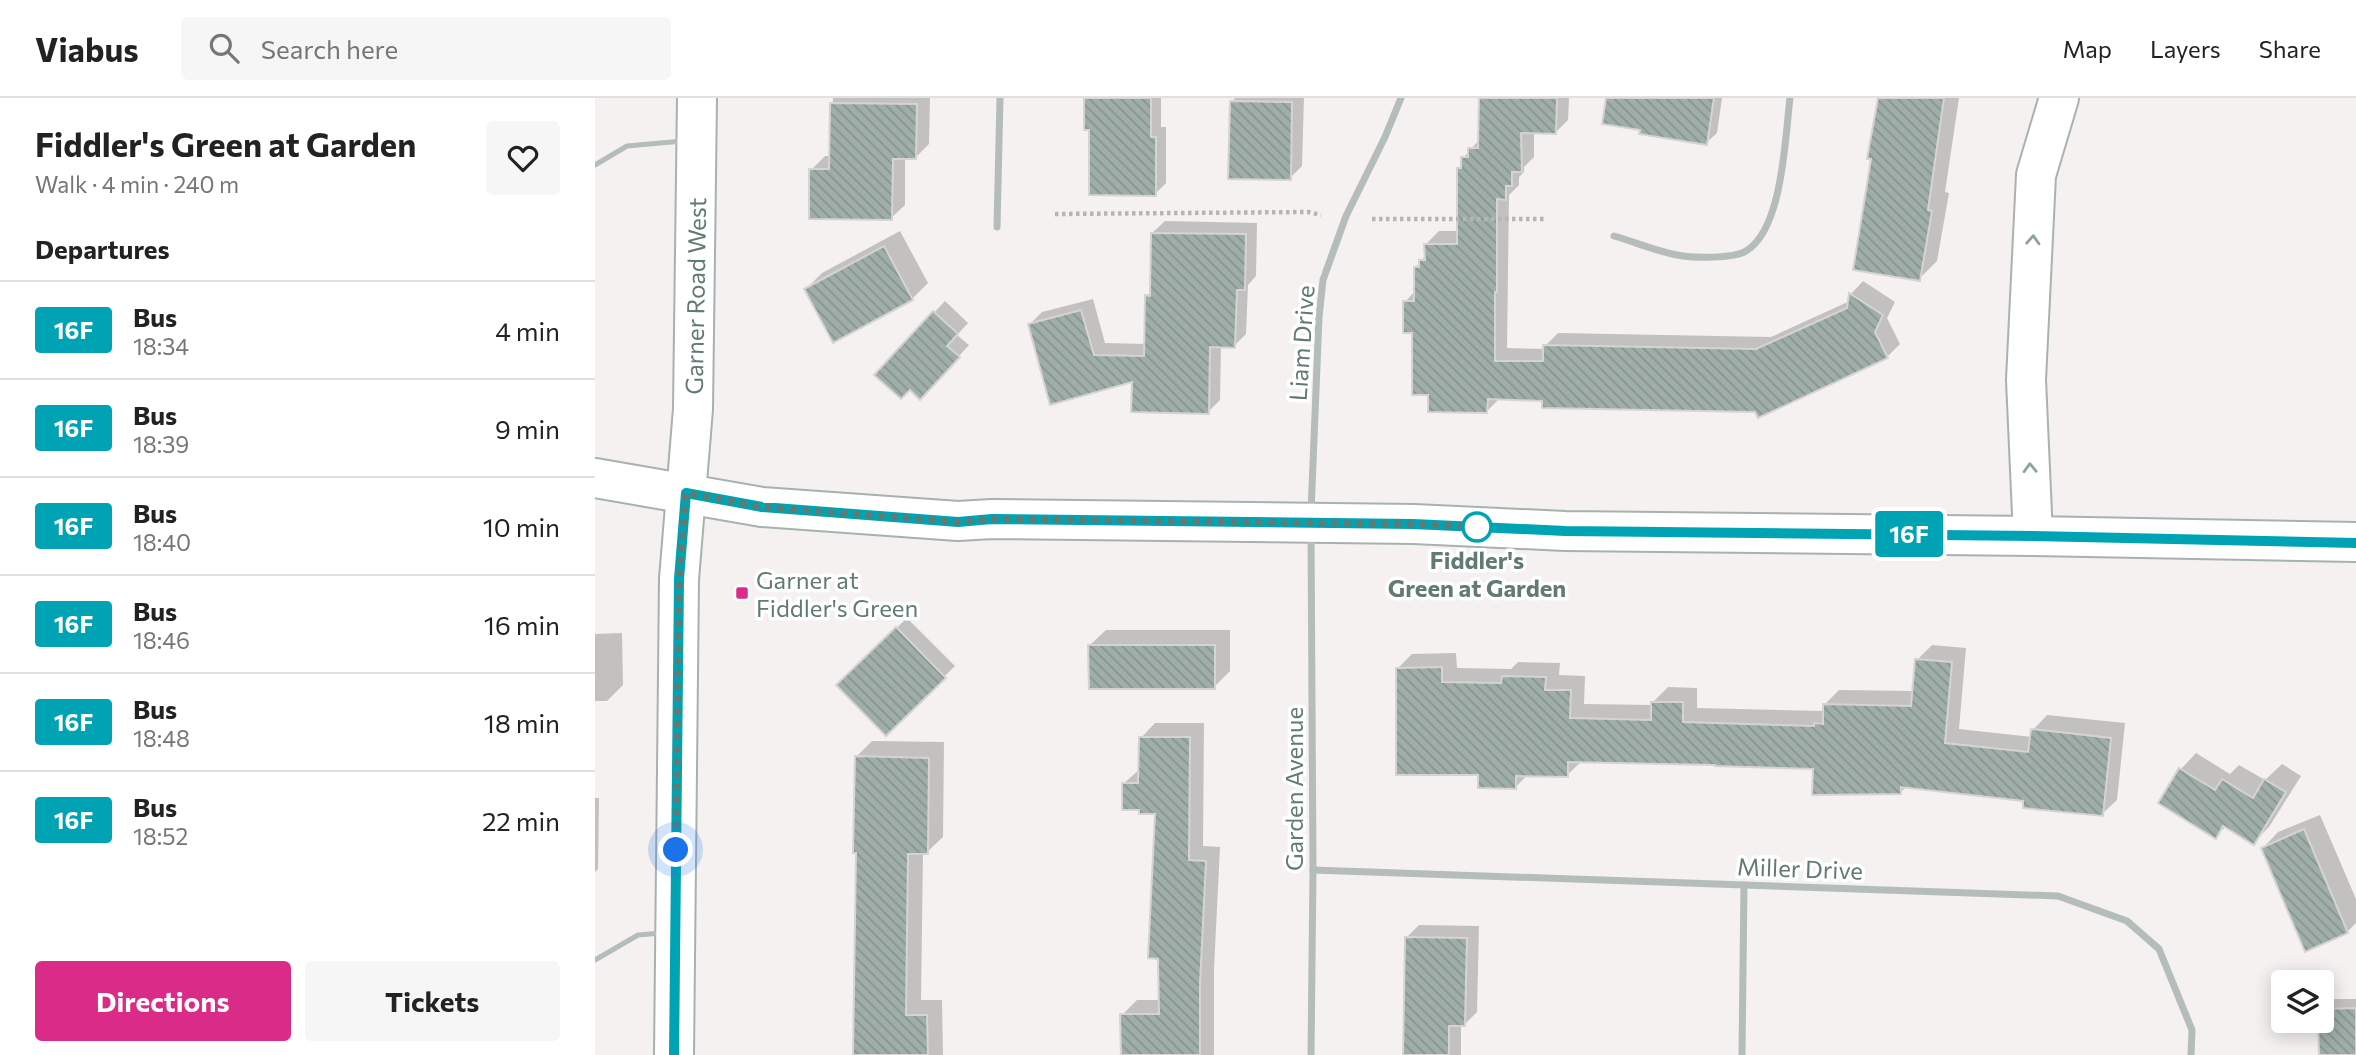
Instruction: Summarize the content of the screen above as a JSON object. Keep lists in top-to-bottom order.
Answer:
{
  "streets": {
    "main road": ["Garner Road West"],
    "street": ["Liam Drive", "Garden Avenue", "Miller Drive"]
  },
  "crossings": [
    ["Liam Drive", "Garden Avenue"],
    ["Garden Avenue", "Miller Drive"]
  ],
  "places": {
    "other": ["Fiddler's Green at Garden"],
    "transit": ["Garner at Fiddler's Green"]
  },
  "lines": ["bus line 16F"],
  "page": {
    "header": "Viabus",
    "search": "Search here",
    "nav": ["Map", "Layers", "Share"],
    "heading": [
      ["Fiddler's Green at Garden", "Walk · 4 min · 240 m"],
      "Departures"
    ],
    "on_map": "16F",
    "list": [
      {
        "mark": "16F",
        "name": "Bus",
        "note": "18:34",
        "value": "4 min"
      },
      {
        "mark": "16F",
        "name": "Bus",
        "note": "18:39",
        "value": "9 min"
      },
      {
        "mark": "16F",
        "name": "Bus",
        "note": "18:40",
        "value": "10 min"
      },
      {
        "mark": "16F",
        "name": "Bus",
        "note": "18:46",
        "value": "16 min"
      },
      {
        "mark": "16F",
        "name": "Bus",
        "note": "18:48",
        "value": "18 min"
      },
      {
        "mark": "16F",
        "name": "Bus",
        "note": "18:52",
        "value": "22 min"
      }
    ],
    "buttons": ["Directions", "Tickets"]
  }
}
